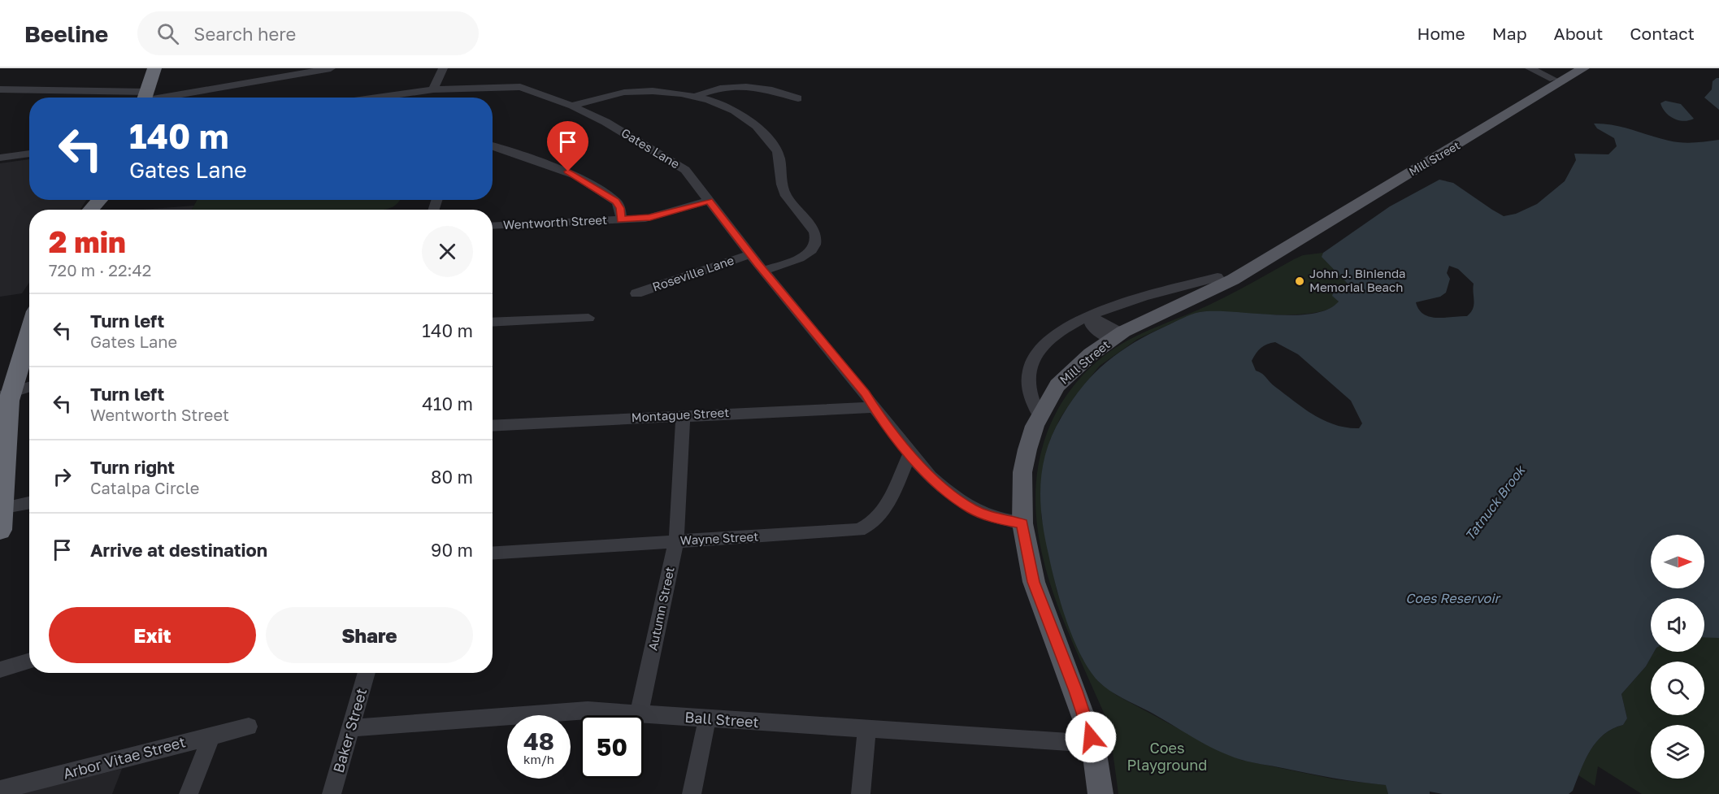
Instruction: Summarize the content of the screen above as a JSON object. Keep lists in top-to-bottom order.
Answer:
{
  "streets": {
    "main road": ["Mill Street"],
    "street": [
      "Gates Lane",
      "Wentworth Street",
      "Roseville Lane",
      "Montague Street",
      "Wayne Street",
      "Autumn Street",
      "Ball Street",
      "Baker Street",
      "Arbor Vitae Street"
    ]
  },
  "crossings": [
    ["Gates Lane", "Mill Street"],
    ["Gates Lane", "Wentworth Street"],
    ["Gates Lane", "Roseville Lane"],
    ["Gates Lane", "Montague Street"],
    ["Gates Lane", "Wayne Street"],
    ["Mill Street", "Ball Street"],
    ["Montague Street", "Autumn Street"],
    ["Wayne Street", "Autumn Street"],
    ["Autumn Street", "Ball Street"],
    ["Ball Street", "Baker Street"]
  ],
  "water": ["Tatnuck Brook", "Coes Reservoir"],
  "parks": ["Coes Playground"],
  "places": ["John J. Binienda Memorial Beach"],
  "north": "right",
  "page": {
    "header": "Beeline",
    "search": "Search here",
    "nav": [
      "Home",
      "Map",
      "About",
      "Contact"
    ],
    "turn": ["140 m", "Gates Lane"],
    "heading": ["2 min", "720 m · 22:42"],
    "list": [
      {
        "name": "Turn left",
        "note": "Gates Lane",
        "value": "140 m"
      },
      {
        "name": "Turn left",
        "note": "Wentworth Street",
        "value": "410 m"
      },
      {
        "name": "Turn right",
        "note": "Catalpa Circle",
        "value": "80 m"
      },
      {
        "name": "Arrive at destination",
        "value": "90 m"
      }
    ],
    "buttons": ["Exit", "Share"],
    "speed": "48 km/h",
    "limit": "50"
  }
}
